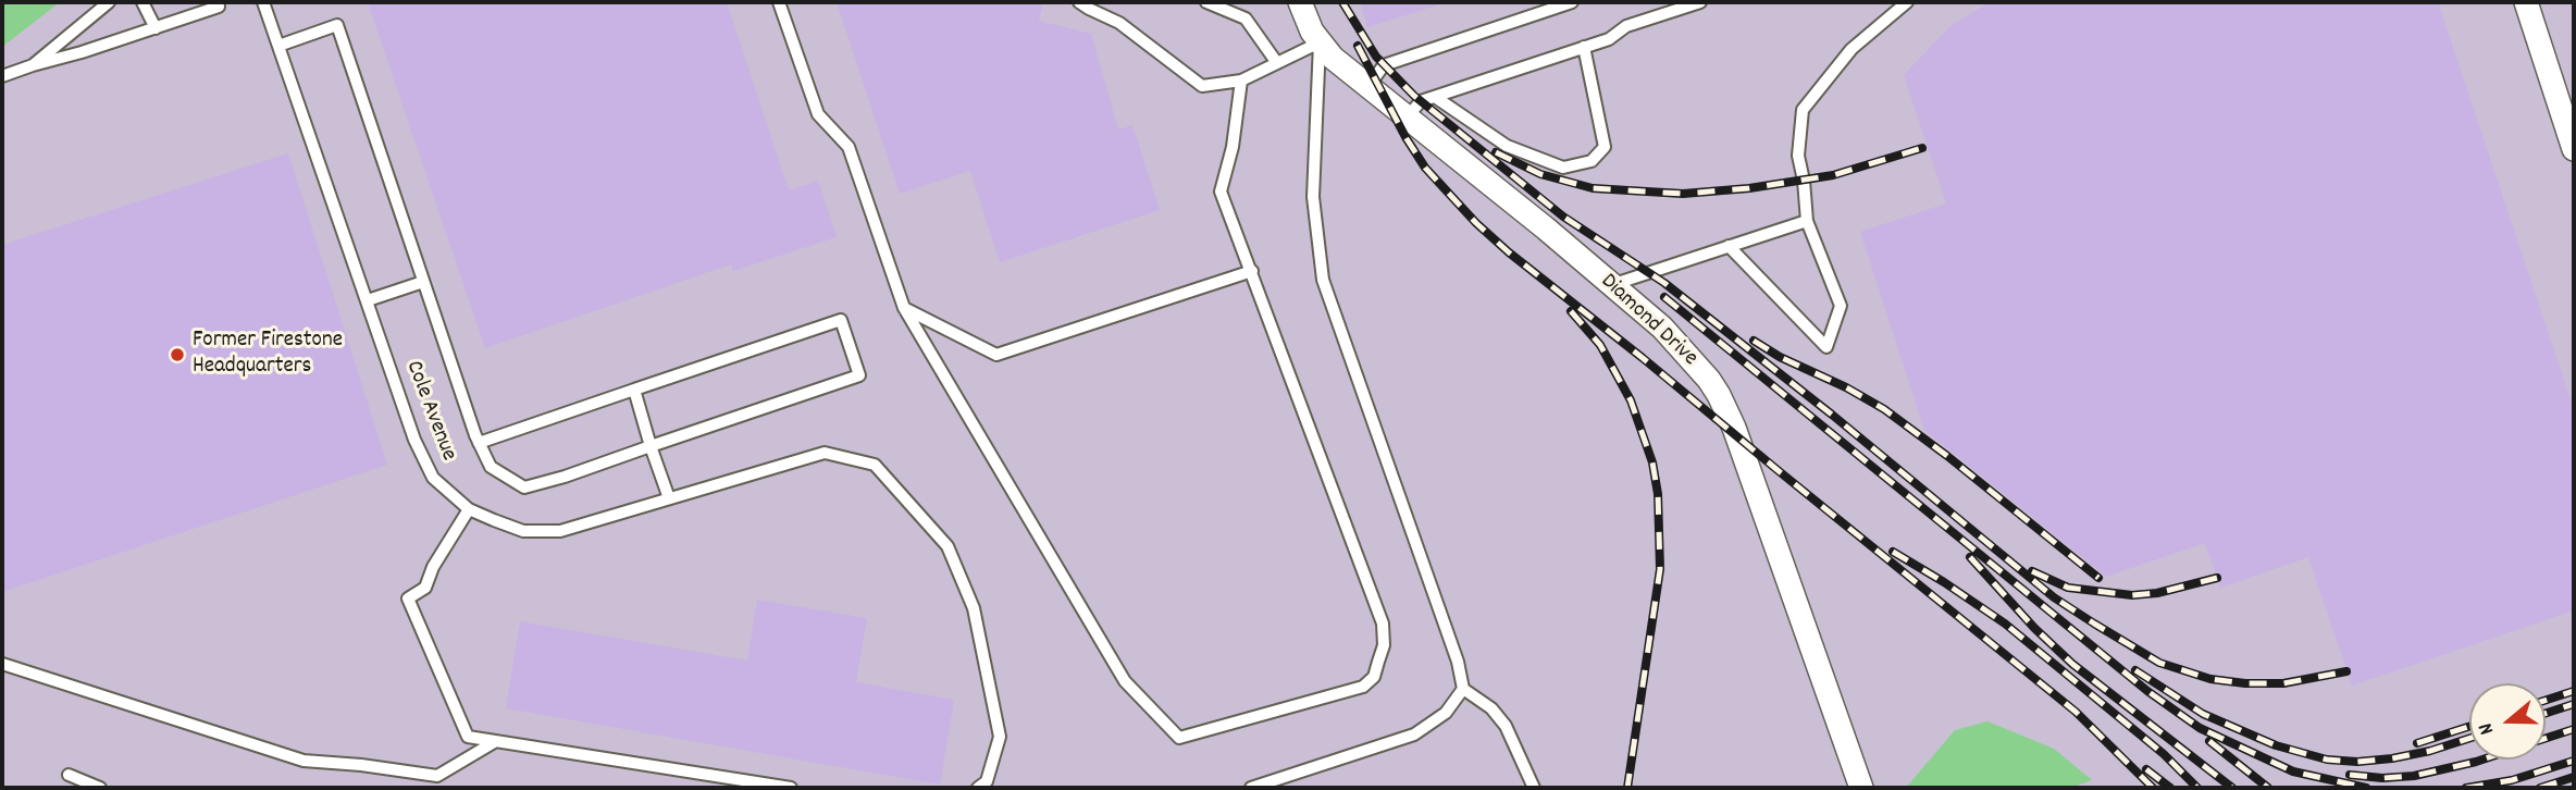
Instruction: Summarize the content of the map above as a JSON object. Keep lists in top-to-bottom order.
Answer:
{
  "streets": {
    "street": ["Diamond Drive"],
    "lane": ["Cole Avenue"]
  },
  "places": ["Former Firestone Headquarters"],
  "north": "left"
}
